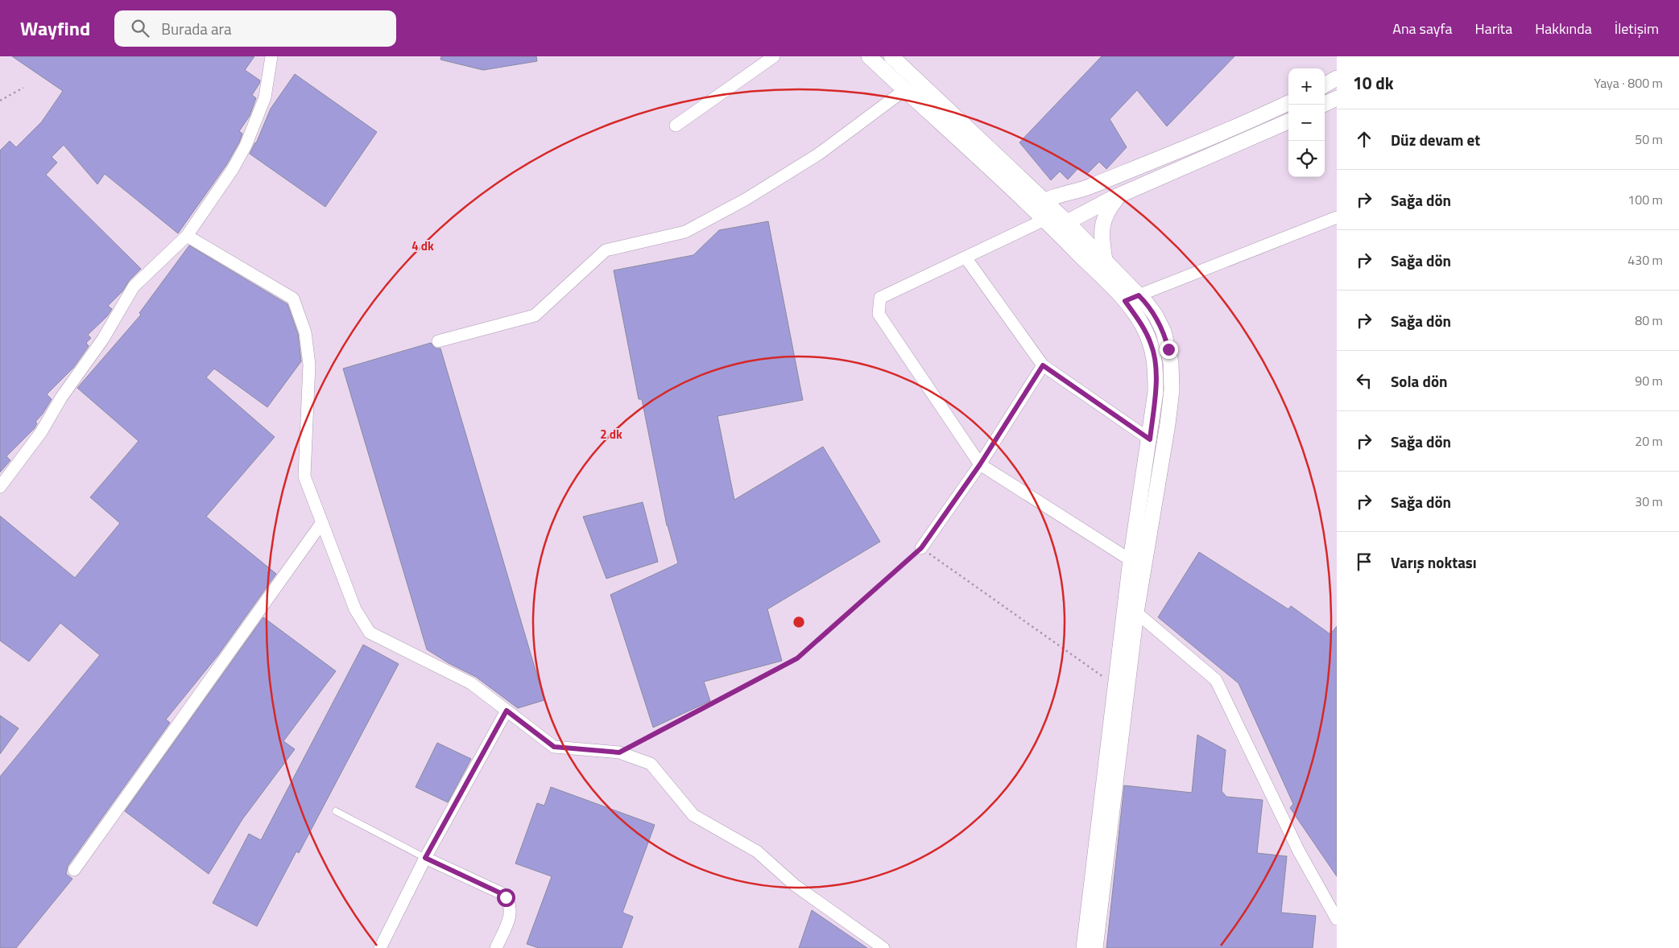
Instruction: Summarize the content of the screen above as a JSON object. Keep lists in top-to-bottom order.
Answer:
{
  "page": {
    "header": "Wayfind",
    "search": "Burada ara",
    "nav": [
      "Ana sayfa",
      "Harita",
      "Hakkında",
      "İletişim"
    ],
    "heading": ["10 dk", "Yaya · 800 m"],
    "map_buttons": ["+", "−"],
    "list": [
      ["Düz devam et", "50 m"],
      ["Sağa dön", "100 m"],
      ["Sağa dön", "430 m"],
      ["Sağa dön", "80 m"],
      ["Sola dön", "90 m"],
      ["Sağa dön", "20 m"],
      ["Sağa dön", "30 m"],
      "Varış noktası"
    ]
  },
  "rings": ["4 dk", "2 dk"]
}
